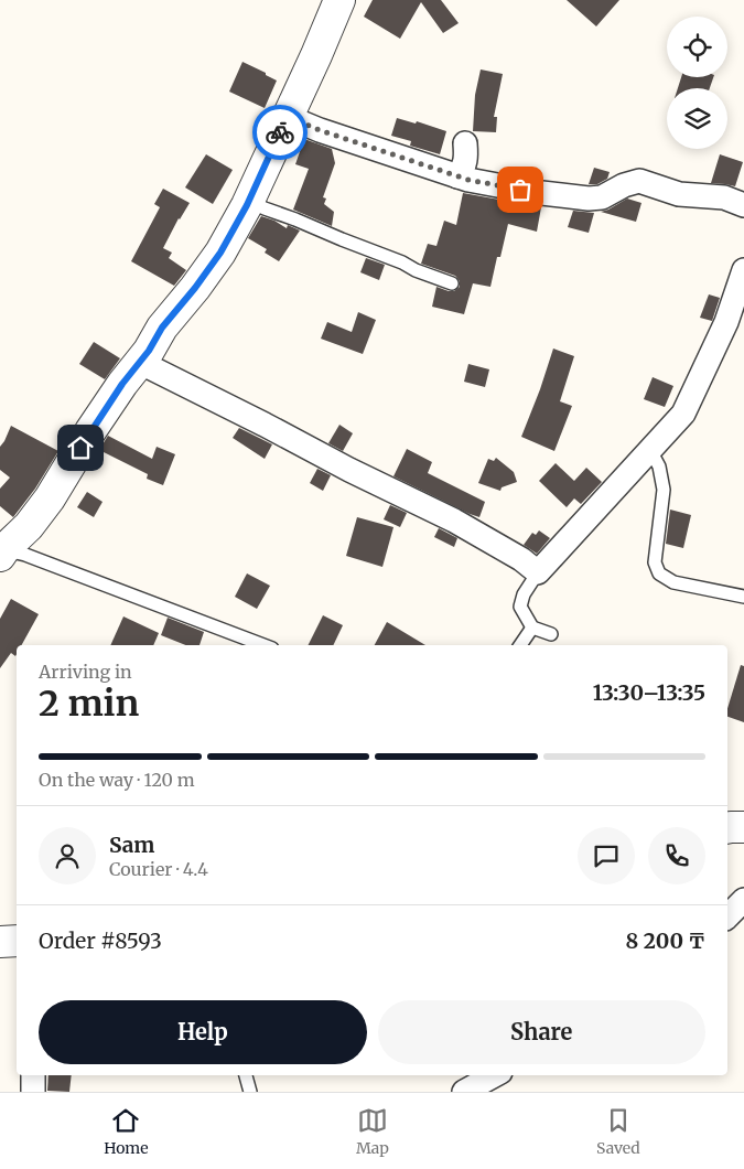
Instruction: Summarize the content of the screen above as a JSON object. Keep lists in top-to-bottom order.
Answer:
{
  "page": {
    "heading": ["2 min", "Arriving in", "13:30–13:35"],
    "panel": [
      "Sam",
      "Courier · 4.4",
      "Order #8593",
      "8 200 ₸"
    ],
    "bar": "On the way · 120 m",
    "buttons": ["Help", "Share"],
    "tabs": ["Home", "Map", "Saved"]
  }
}
